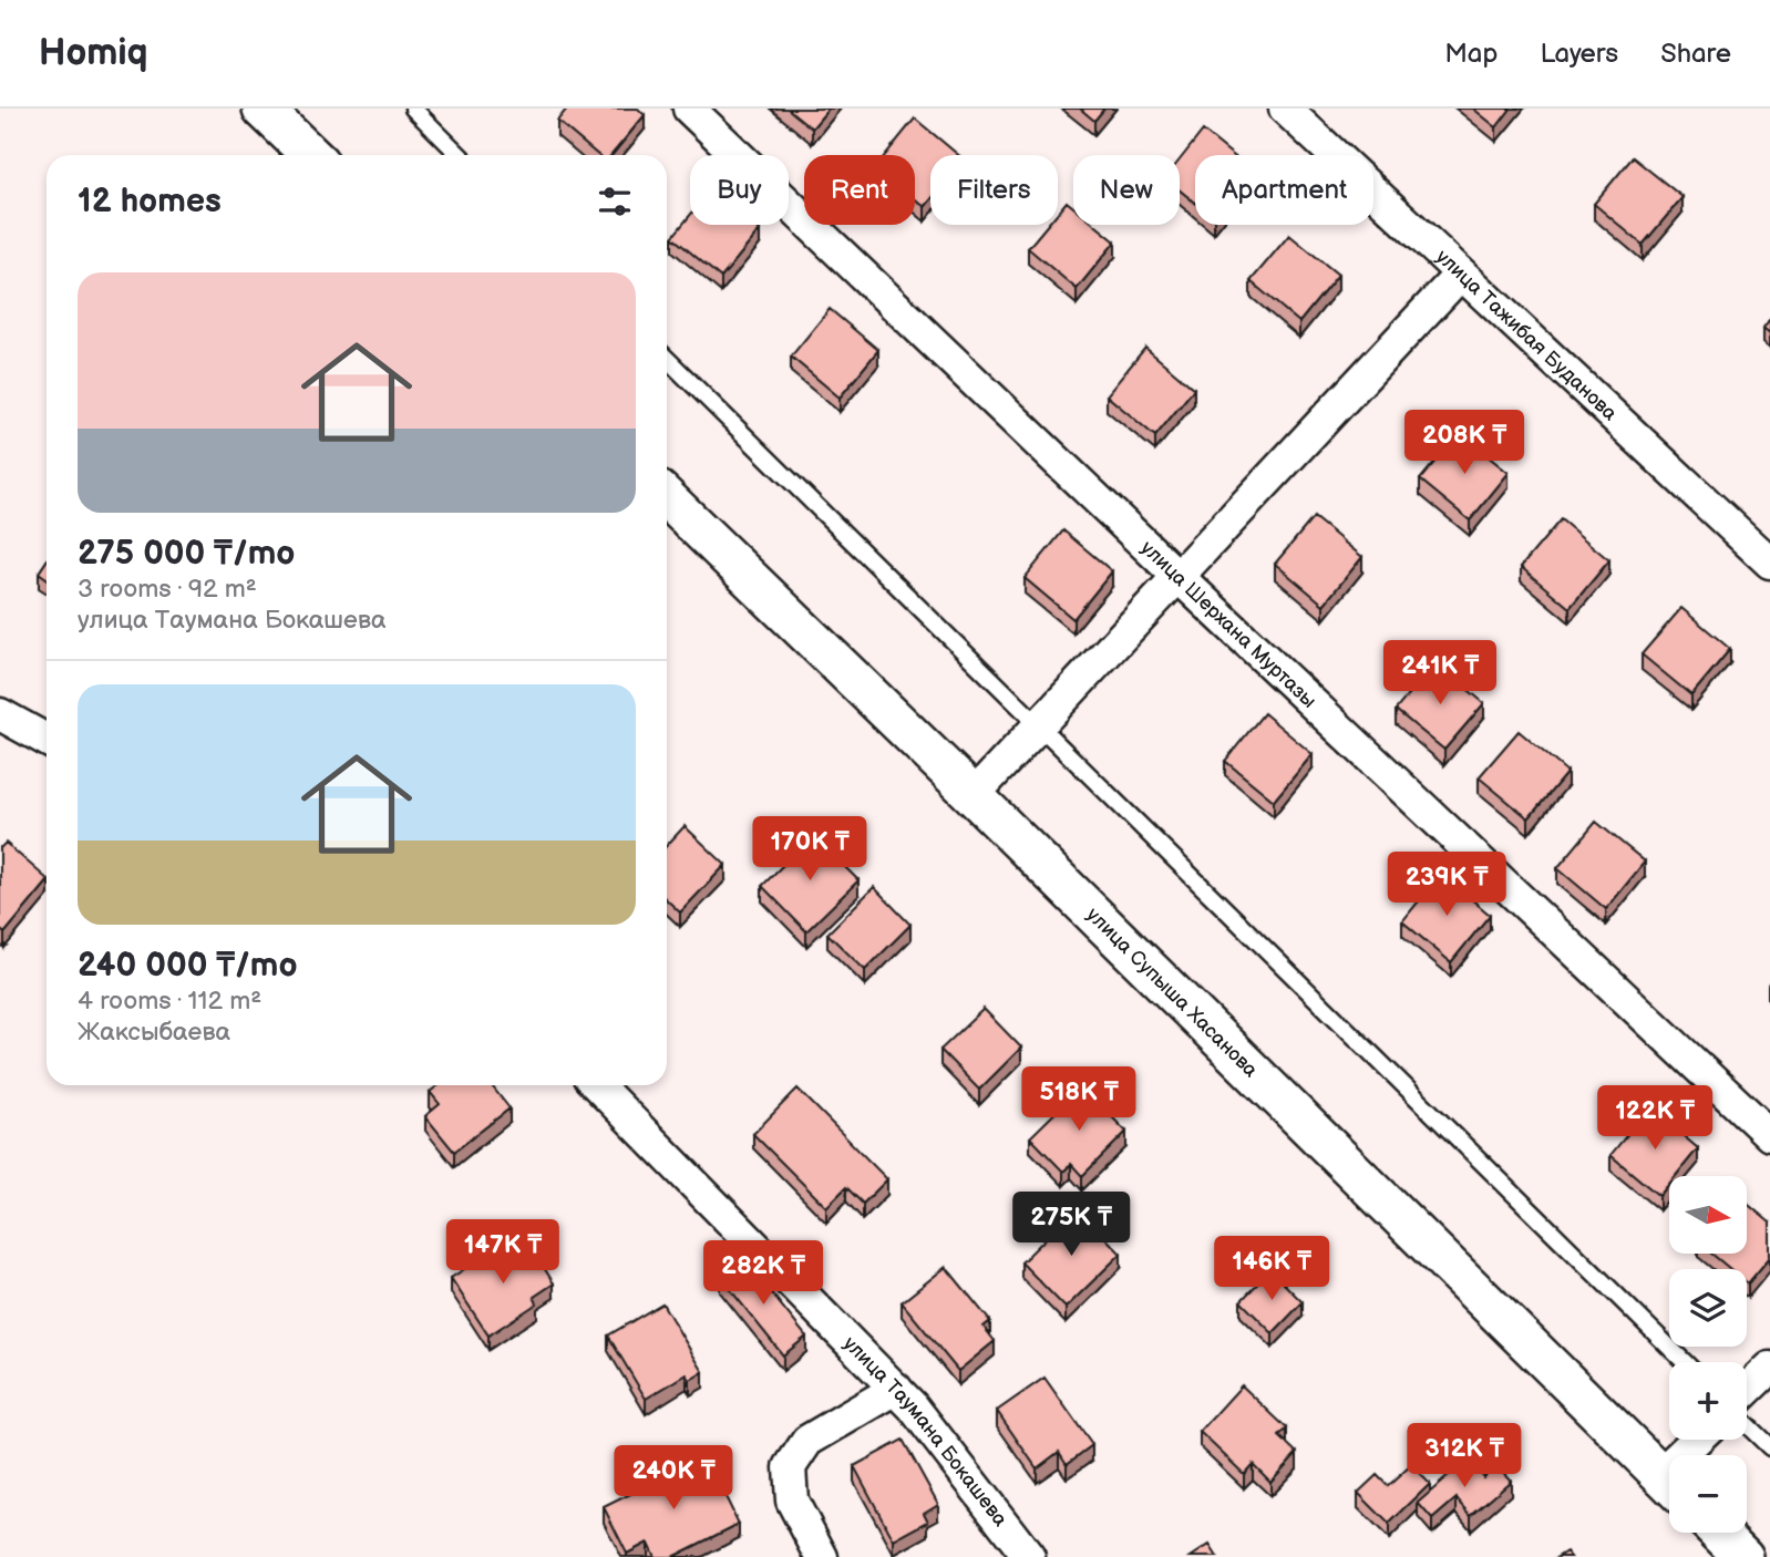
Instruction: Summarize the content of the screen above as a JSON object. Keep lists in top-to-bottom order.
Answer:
{
  "streets": {
    "street": [
      "улица Тажибая Буданова",
      "улица Шерхана Муртазы",
      "улица Супыша Хасанова",
      "улица Таумана Бокашева"
    ]
  },
  "north": "right",
  "page": {
    "header": "Homiq",
    "nav": ["Map", "Layers", "Share"],
    "chip": [
      "Buy",
      "Rent",
      "Filters",
      "New",
      "Apartment"
    ],
    "heading": "12 homes",
    "list": [
      {
        "name": "275 000 ₸/mo",
        "note": "3 rooms · 92 m² · улица Таумана Бокашева"
      },
      {
        "name": "240 000 ₸/mo",
        "note": "4 rooms · 112 m² · Жаксыбаева"
      }
    ],
    "price": [
      "208K ₸",
      "241K ₸",
      "170K ₸",
      "239K ₸",
      "518K ₸",
      "122K ₸",
      "275K ₸",
      "147K ₸",
      "146K ₸",
      "282K ₸",
      "312K ₸",
      "240K ₸"
    ],
    "map_buttons": ["+", "−"]
  }
}
